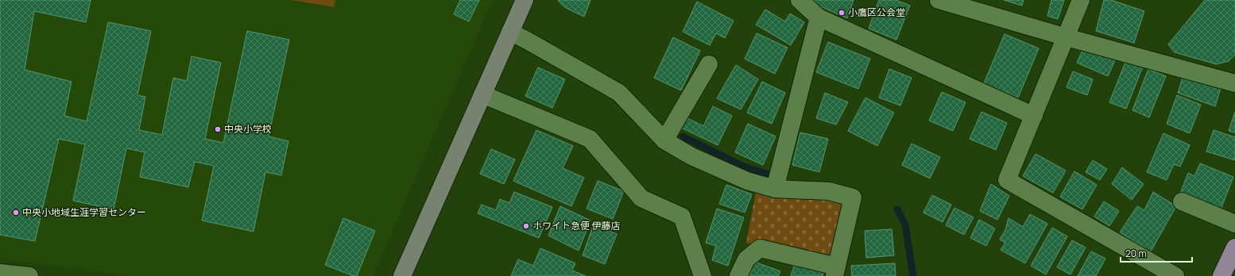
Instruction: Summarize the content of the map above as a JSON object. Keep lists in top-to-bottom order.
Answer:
{
  "places": [
    "小鷹区公会堂",
    "中央小学校",
    "中央小地域生涯学習センター",
    "ホワイト急便 伊藤店"
  ],
  "scale_bar": "20 m"
}
